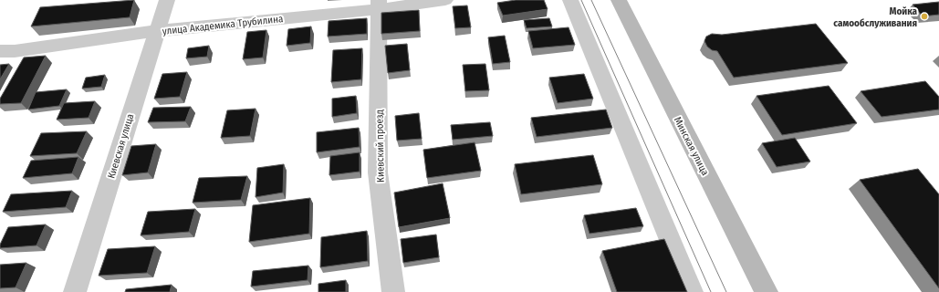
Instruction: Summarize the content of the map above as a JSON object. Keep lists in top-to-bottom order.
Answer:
{
  "streets": {
    "main road": ["Минская улица"],
    "street": ["улица Академика Трубилина", "Киевская улица", "Киевский проезд"]
  },
  "crossings": [
    ["улица Академика Трубилина", "Киевская улица"],
    ["улица Академика Трубилина", "Киевский проезд"]
  ],
  "places": ["Мойка самообслуживания"]
}
